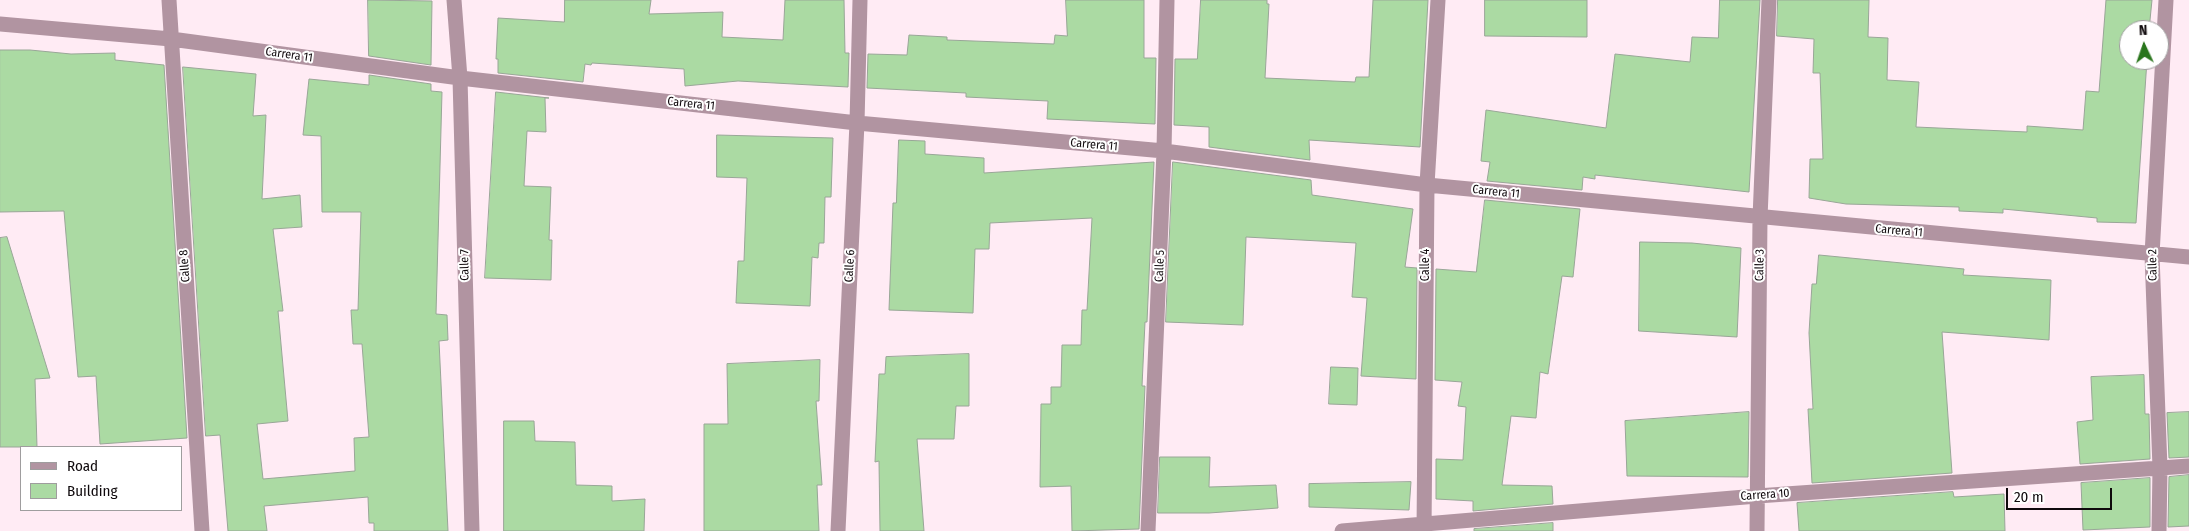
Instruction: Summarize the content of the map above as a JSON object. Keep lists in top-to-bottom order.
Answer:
{
  "streets": {
    "street": [
      "Carrera 11",
      "Calle 7",
      "Calle 4",
      "Calle 3",
      "Calle 2",
      "Calle 8",
      "Calle 6",
      "Calle 5",
      "Carrera 10"
    ]
  },
  "crossings": [
    ["Carrera 11", "Calle 7"],
    ["Carrera 11", "Calle 4"],
    ["Carrera 11", "Calle 3"],
    ["Carrera 11", "Calle 2"],
    ["Carrera 11", "Calle 8"],
    ["Carrera 11", "Calle 6"],
    ["Carrera 11", "Calle 5"],
    ["Calle 4", "Carrera 10"],
    ["Calle 3", "Carrera 10"],
    ["Calle 2", "Carrera 10"]
  ],
  "legend": ["Road", "Building"],
  "scale_bar": "20 m",
  "north": "top"
}
